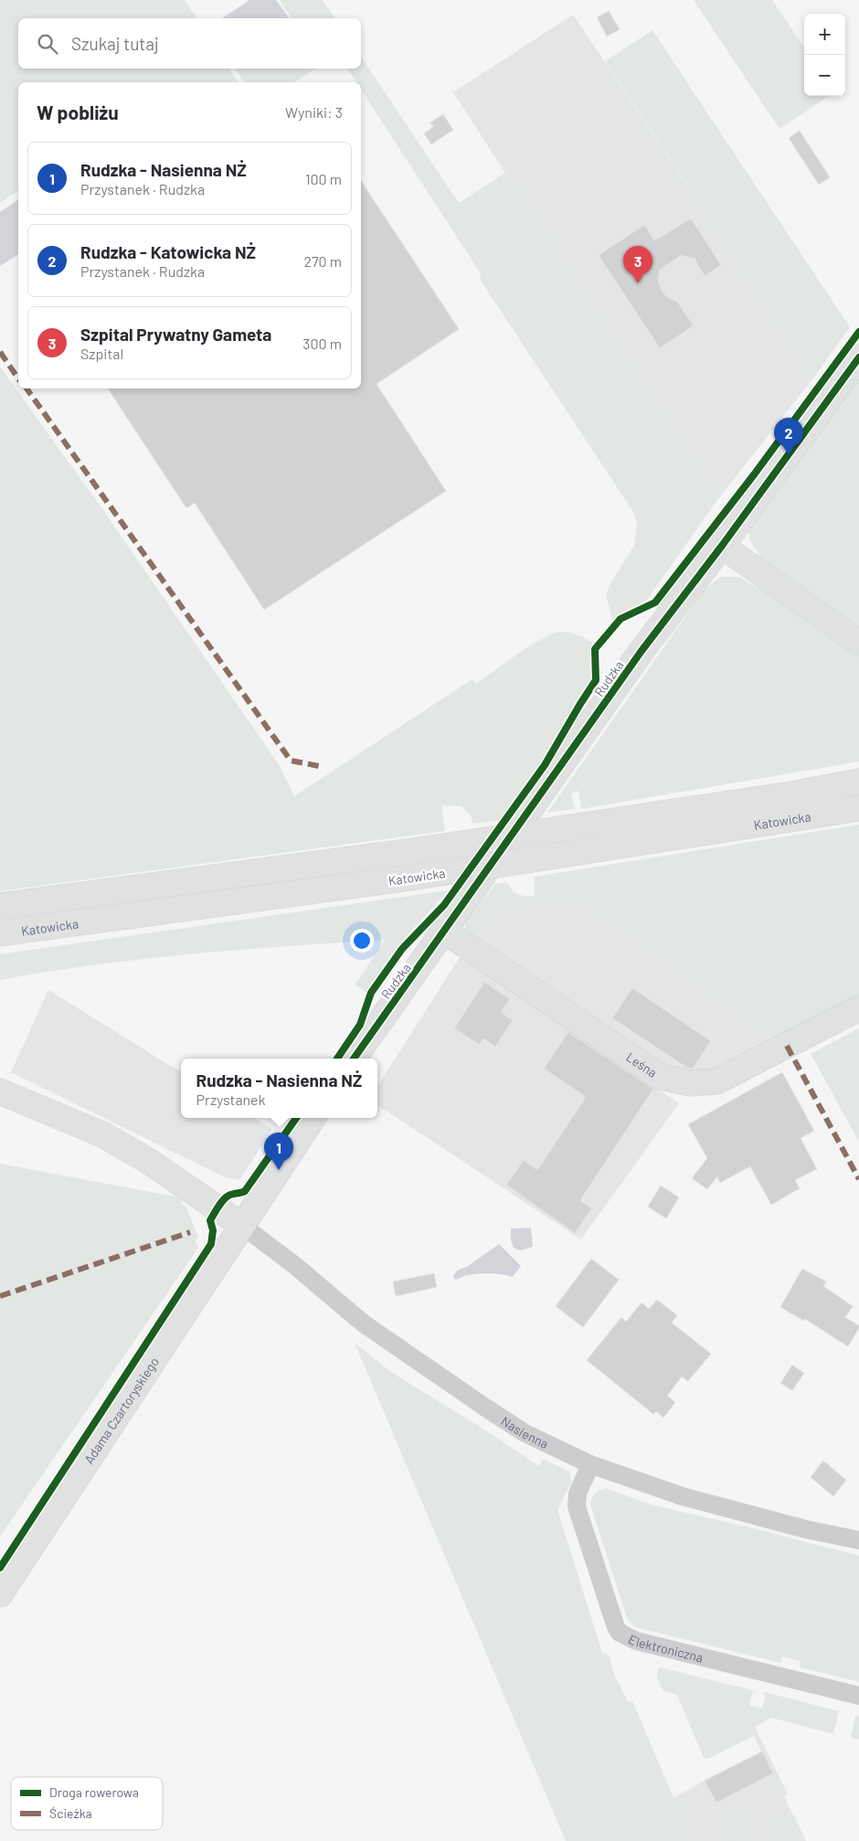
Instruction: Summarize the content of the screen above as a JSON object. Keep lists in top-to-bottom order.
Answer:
{
  "streets": {
    "main road": [
      "Rudzka",
      "Katowicka",
      "Leśna",
      "Adama Czartoryskiego"
    ],
    "street": ["Nasienna", "Elektroniczna"]
  },
  "crossings": [
    ["Rudzka", "Leśna"],
    ["Adama Czartoryskiego", "Nasienna"],
    ["Nasienna", "Elektroniczna"]
  ],
  "legend": ["Droga rowerowa", "Ścieżka"],
  "page": {
    "map_buttons": ["+", "−"],
    "search": "Szukaj tutaj",
    "heading": ["W pobliżu", "Wyniki: 3"],
    "list": [
      {
        "mark": "1",
        "name": "Rudzka - Nasienna NŻ",
        "note": "Przystanek · Rudzka",
        "value": "100 m"
      },
      {
        "mark": "2",
        "name": "Rudzka - Katowicka NŻ",
        "note": "Przystanek · Rudzka",
        "value": "270 m"
      },
      {
        "mark": "3",
        "name": "Szpital Prywatny Gameta",
        "note": "Szpital",
        "value": "300 m"
      }
    ],
    "pins": ["3", "2", "1"],
    "popup": ["Rudzka - Nasienna NŻ", "Przystanek"]
  }
}
